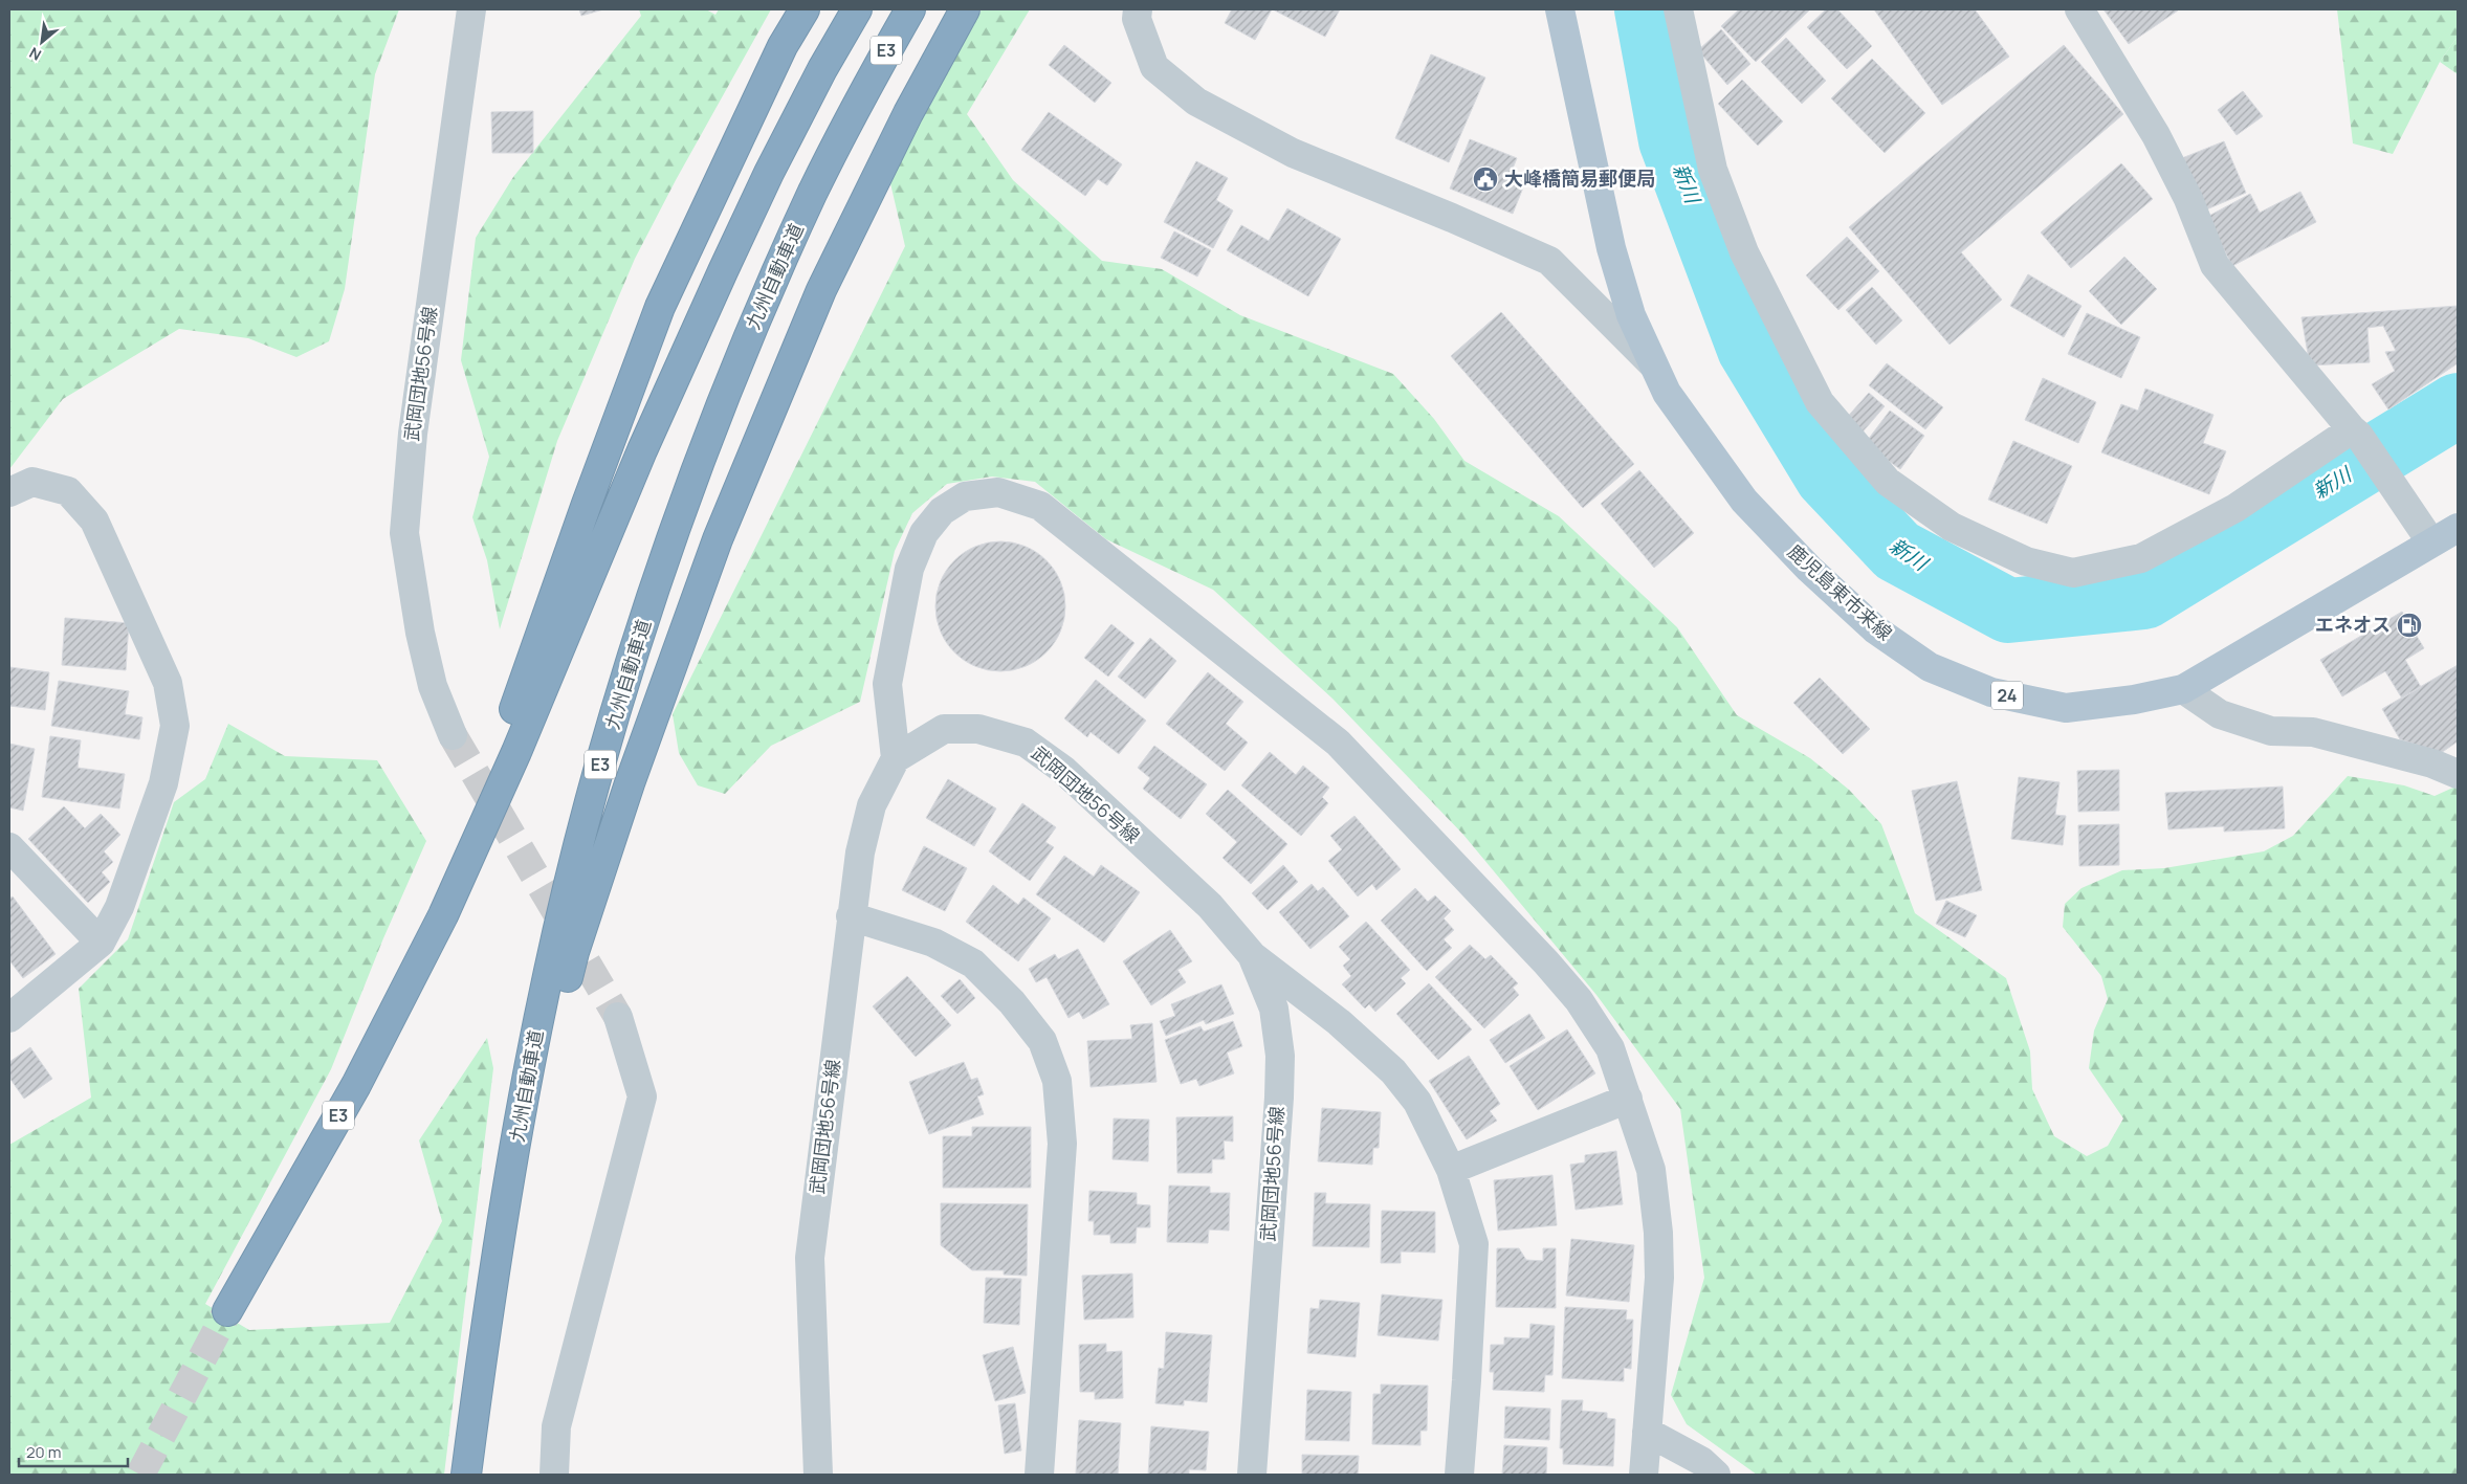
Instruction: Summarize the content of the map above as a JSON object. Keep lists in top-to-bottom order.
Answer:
{
  "streets": {
    "highway": ["E3", "九州自動車道"],
    "main road": ["鹿児島東市来線", "24"],
    "street": ["武岡団地56号線"]
  },
  "water": ["新川"],
  "places": {
    "public building": ["大峰橋簡易郵便局"],
    "fuel station": ["エネオス"]
  },
  "scale_bar": "20 m",
  "north": "bottom left"
}
